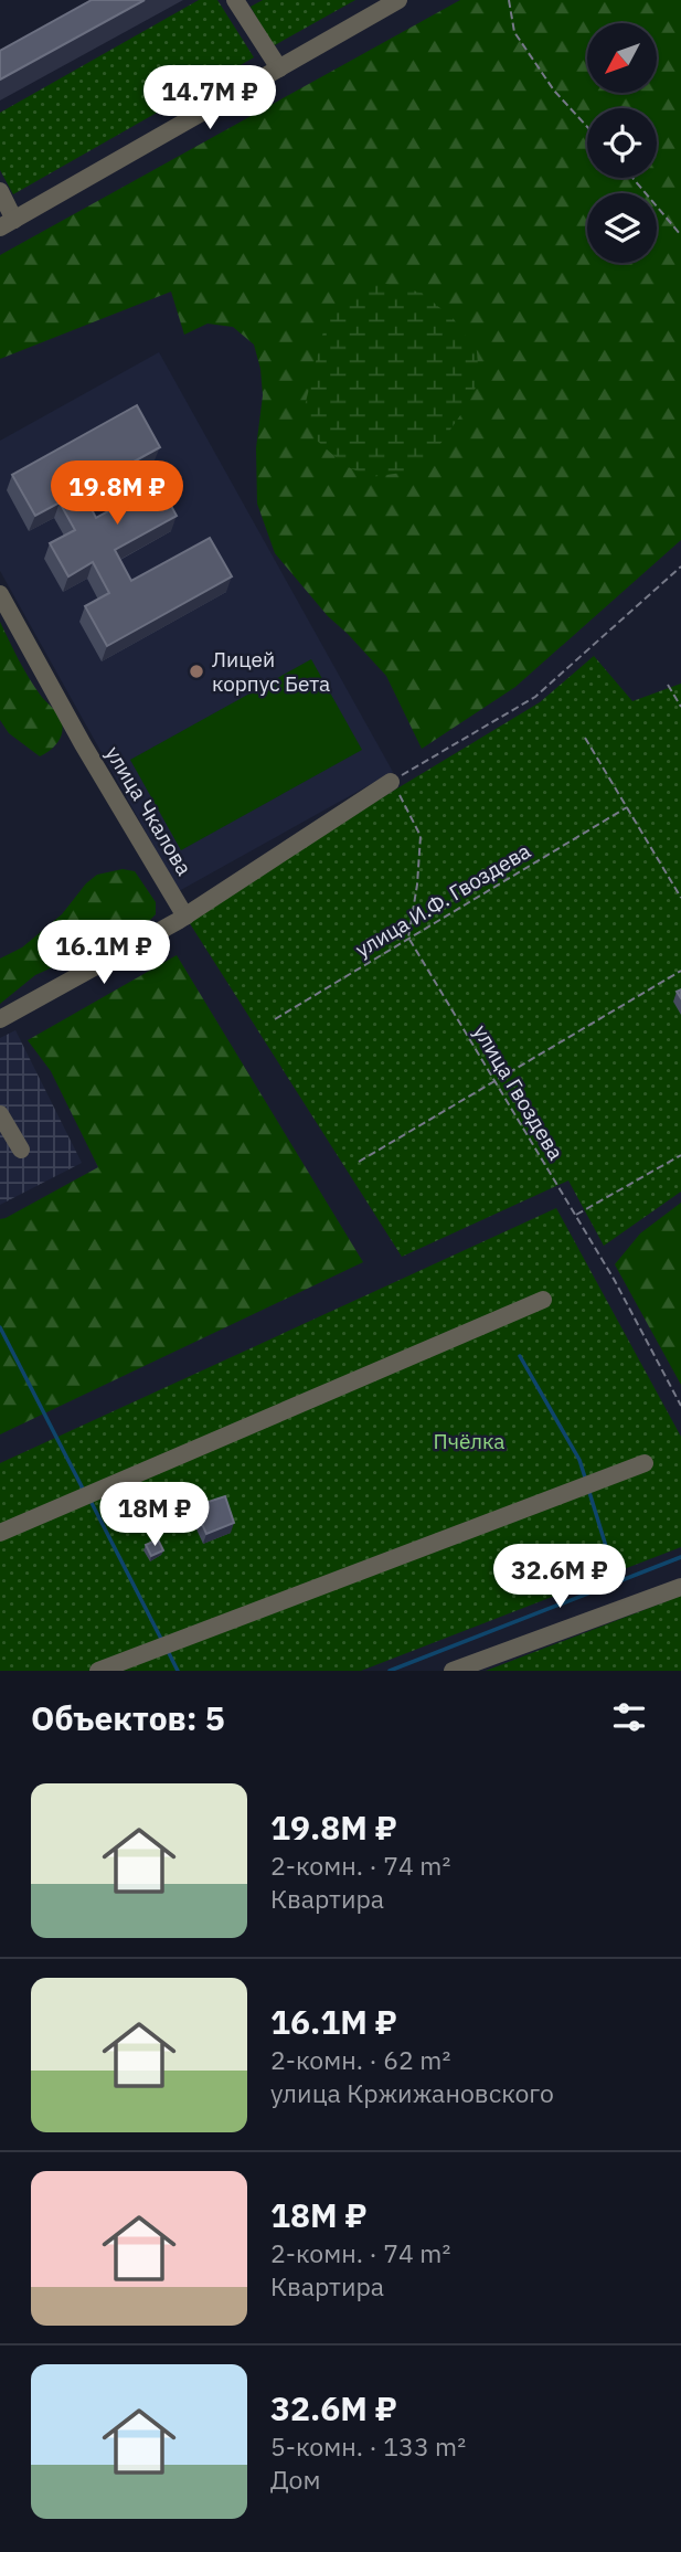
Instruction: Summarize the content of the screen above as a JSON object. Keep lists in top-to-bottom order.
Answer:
{
  "streets": {
    "street": ["улица Чкалова"],
    "path": ["улица И.Ф. Гвоздева", "улица Гвоздева"]
  },
  "crossings": [
    ["улица И.Ф. Гвоздева", "улица Гвоздева"]
  ],
  "parks": ["Пчёлка"],
  "places": ["Лицей корпус Бета"],
  "north": "bottom left",
  "page": {
    "price": [
      "14.7M ₽",
      "19.8M ₽",
      "16.1M ₽",
      "18M ₽",
      "32.6M ₽"
    ],
    "heading": "Объектов: 5",
    "list": [
      {
        "name": "19.8M ₽",
        "note": "2-комн. · 74 m² · Квартира"
      },
      {
        "name": "16.1M ₽",
        "note": "2-комн. · 62 m² · улица Кржижановского"
      },
      {
        "name": "18M ₽",
        "note": "2-комн. · 74 m² · Квартира"
      },
      {
        "name": "32.6M ₽",
        "note": "5-комн. · 133 m² · Дом"
      }
    ]
  }
}
